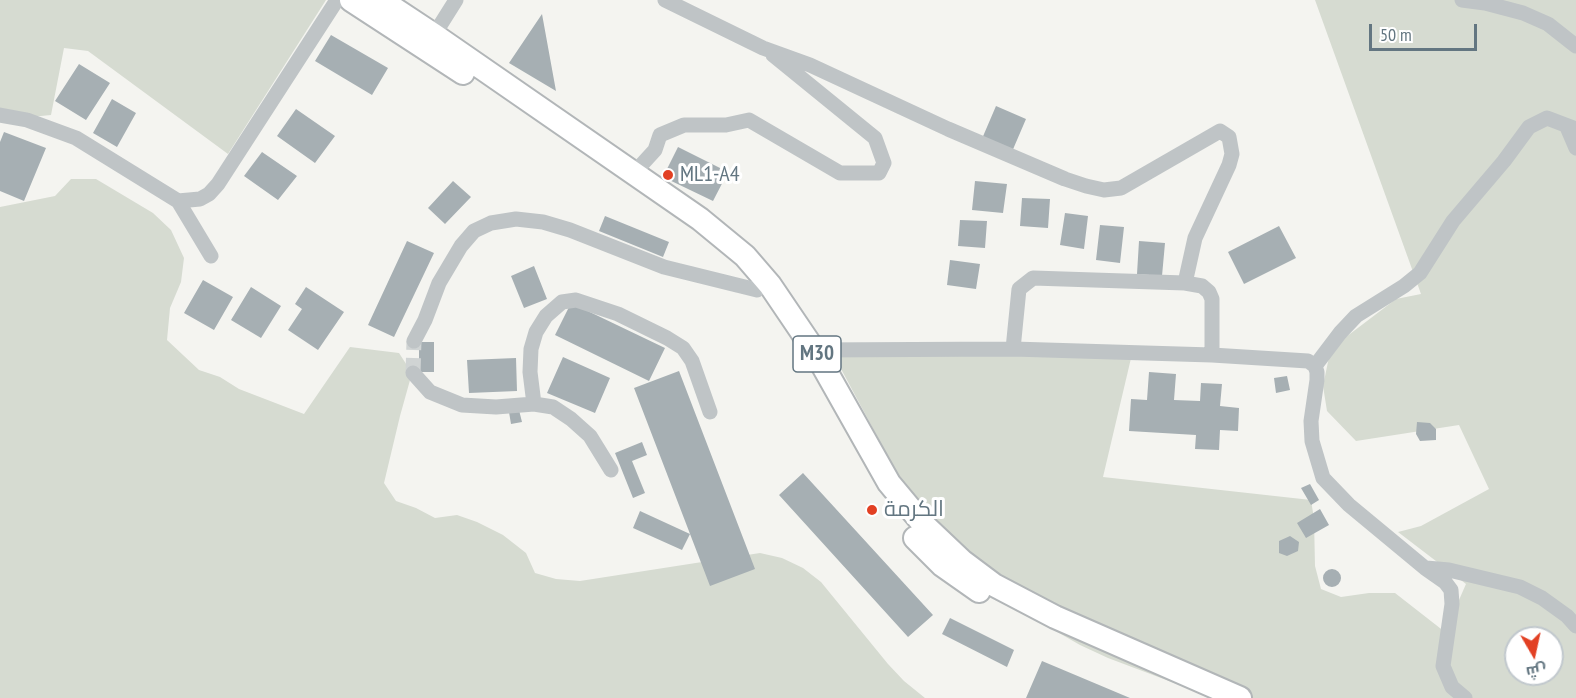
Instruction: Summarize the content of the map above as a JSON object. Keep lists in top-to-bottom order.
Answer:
{
  "streets": {
    "highway": ["M30"]
  },
  "places": ["ML1-A4", "الكرمة"],
  "scale_bar": "50 m",
  "north": "bottom"
}
